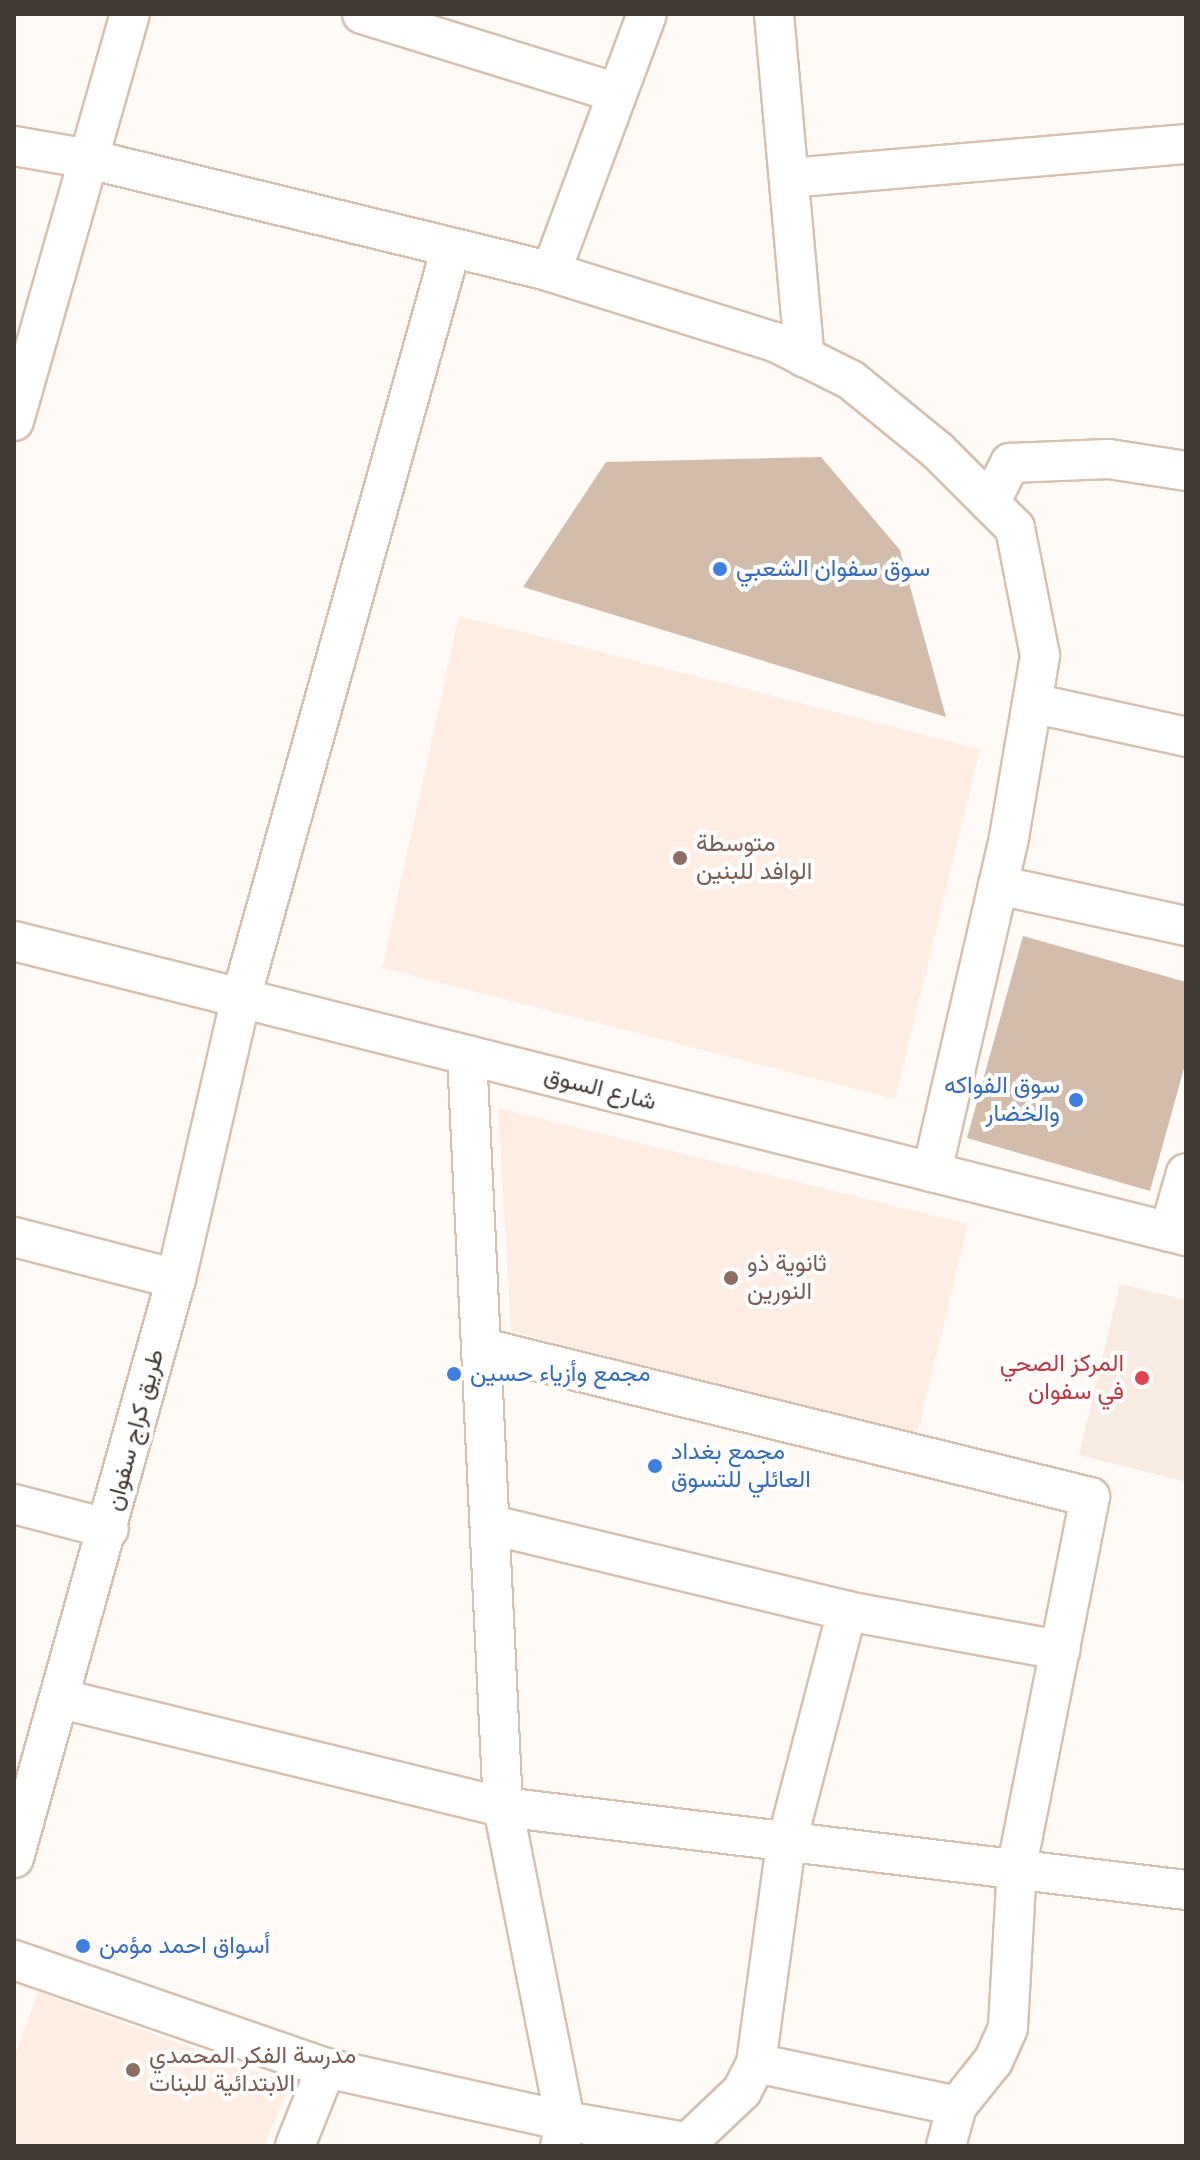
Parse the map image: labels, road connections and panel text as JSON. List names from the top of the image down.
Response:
{
  "streets": {
    "street": ["شارع السوق", "طريق كراج سفوان"]
  },
  "crossings": [
    ["شارع السوق", "طريق كراج سفوان"]
  ],
  "places": [
    "سوق سفوان الشعبي",
    "متوسطة الوافد للبنين",
    "سوق الفواكه والخضار",
    "ثانوية ذو النورين",
    "مجمع وأزياء حسين",
    "المركز الصحي في سفوان",
    "مجمع بغداد العائلي للتسوق",
    "أسواق احمد مؤمن",
    "مدرسة الفكر المحمدي الابتدائية للبنات"
  ]
}
